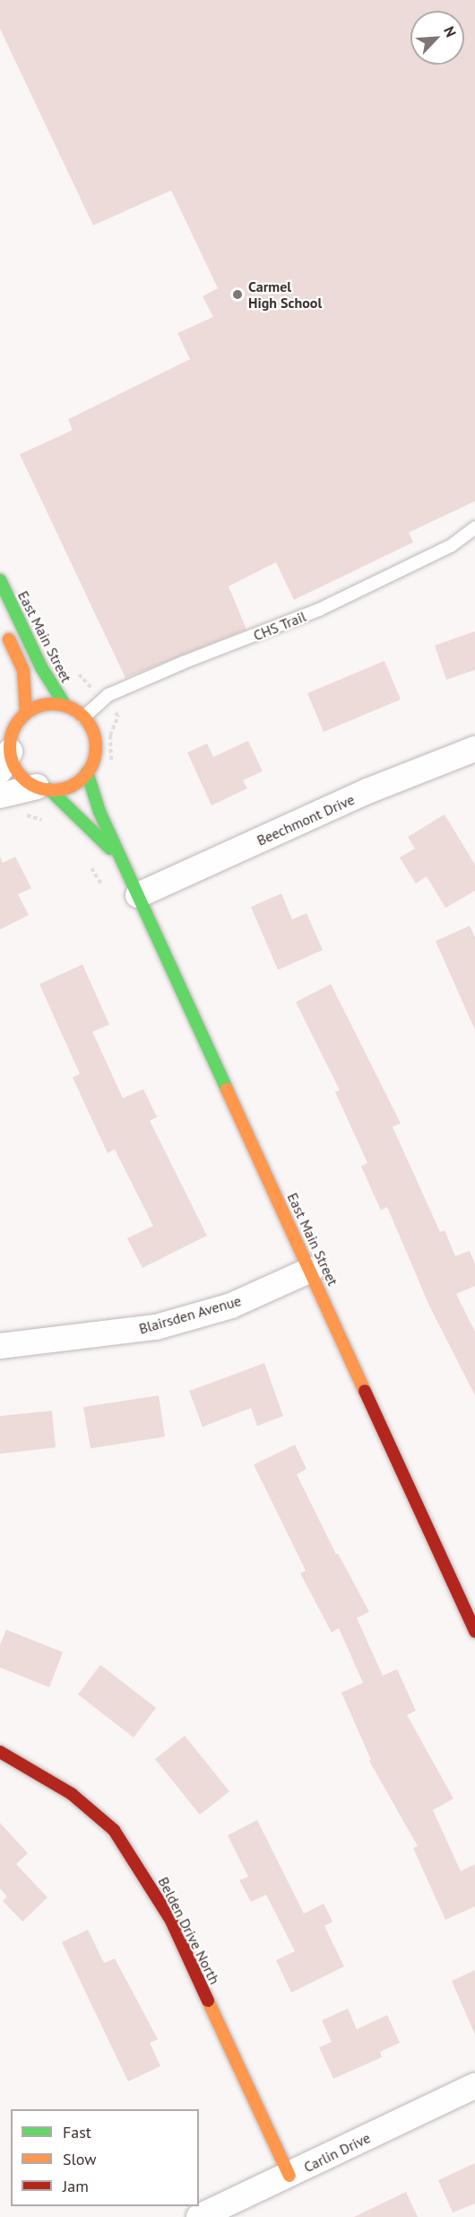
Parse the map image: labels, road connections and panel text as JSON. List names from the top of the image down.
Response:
{
  "streets": {
    "main road": ["East Main Street", "Belden Drive North"],
    "street": ["Beechmont Drive", "Blairsden Avenue", "Carlin Drive"],
    "lane": ["CHS Trail"]
  },
  "crossings": [
    ["CHS Trail", "East Main Street"],
    ["East Main Street", "Beechmont Drive"],
    ["East Main Street", "Blairsden Avenue"],
    ["Belden Drive North", "Carlin Drive"]
  ],
  "places": ["Carmel High School"],
  "legend": ["Fast", "Slow", "Jam"],
  "north": "top right"
}
